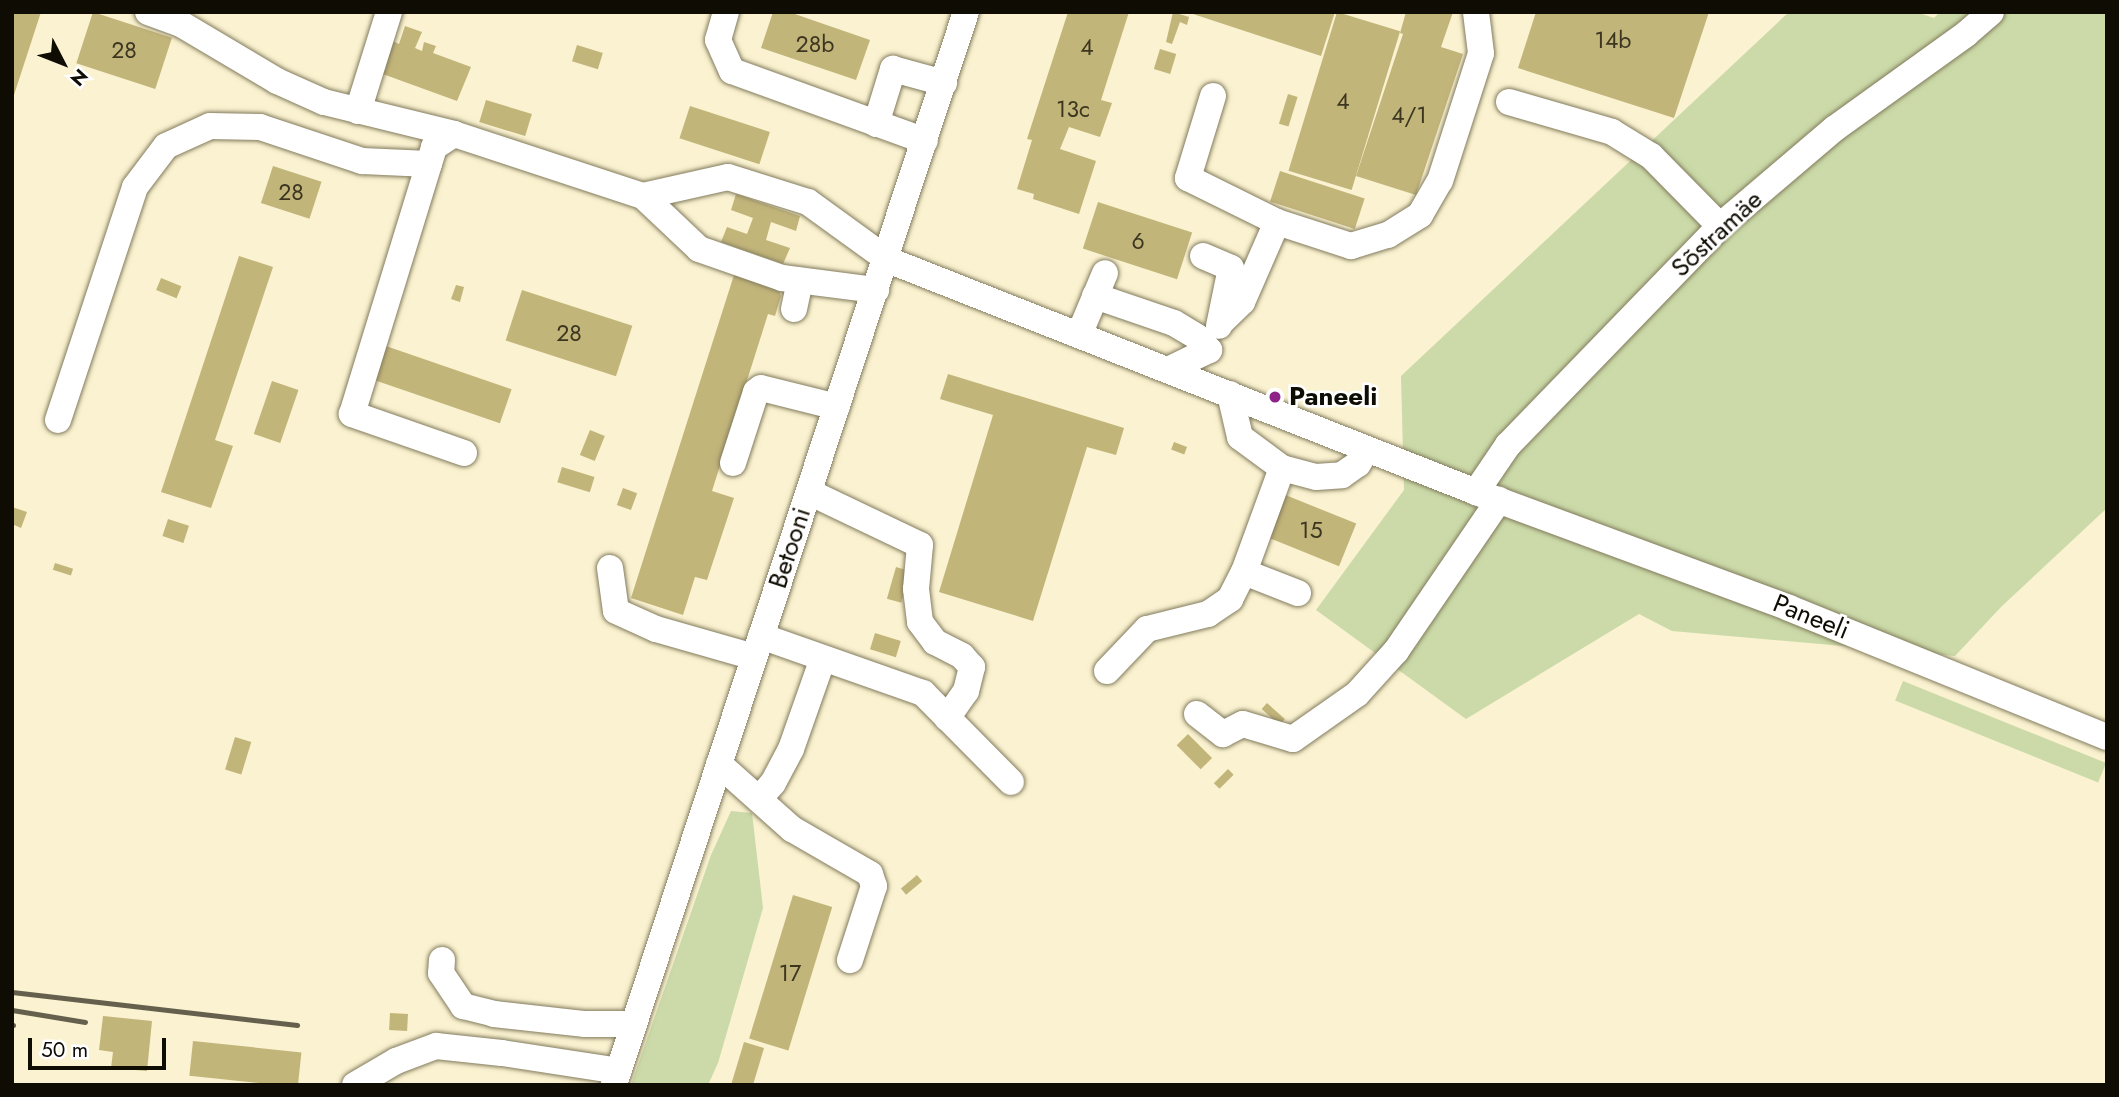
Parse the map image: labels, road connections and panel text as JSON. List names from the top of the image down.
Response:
{
  "streets": {
    "street": ["Sõstramäe", "Betooni", "Paneeli"]
  },
  "crossings": [
    ["Sõstramäe", "Paneeli"],
    ["Betooni", "Paneeli"]
  ],
  "places": ["Paneeli"],
  "house_numbers": [
    "14b",
    "28b",
    "4",
    "28",
    "4",
    "13c",
    "4/1",
    "28",
    "6",
    "28",
    "15",
    "17"
  ],
  "scale_bar": "50 m",
  "north": "bottom right"
}
